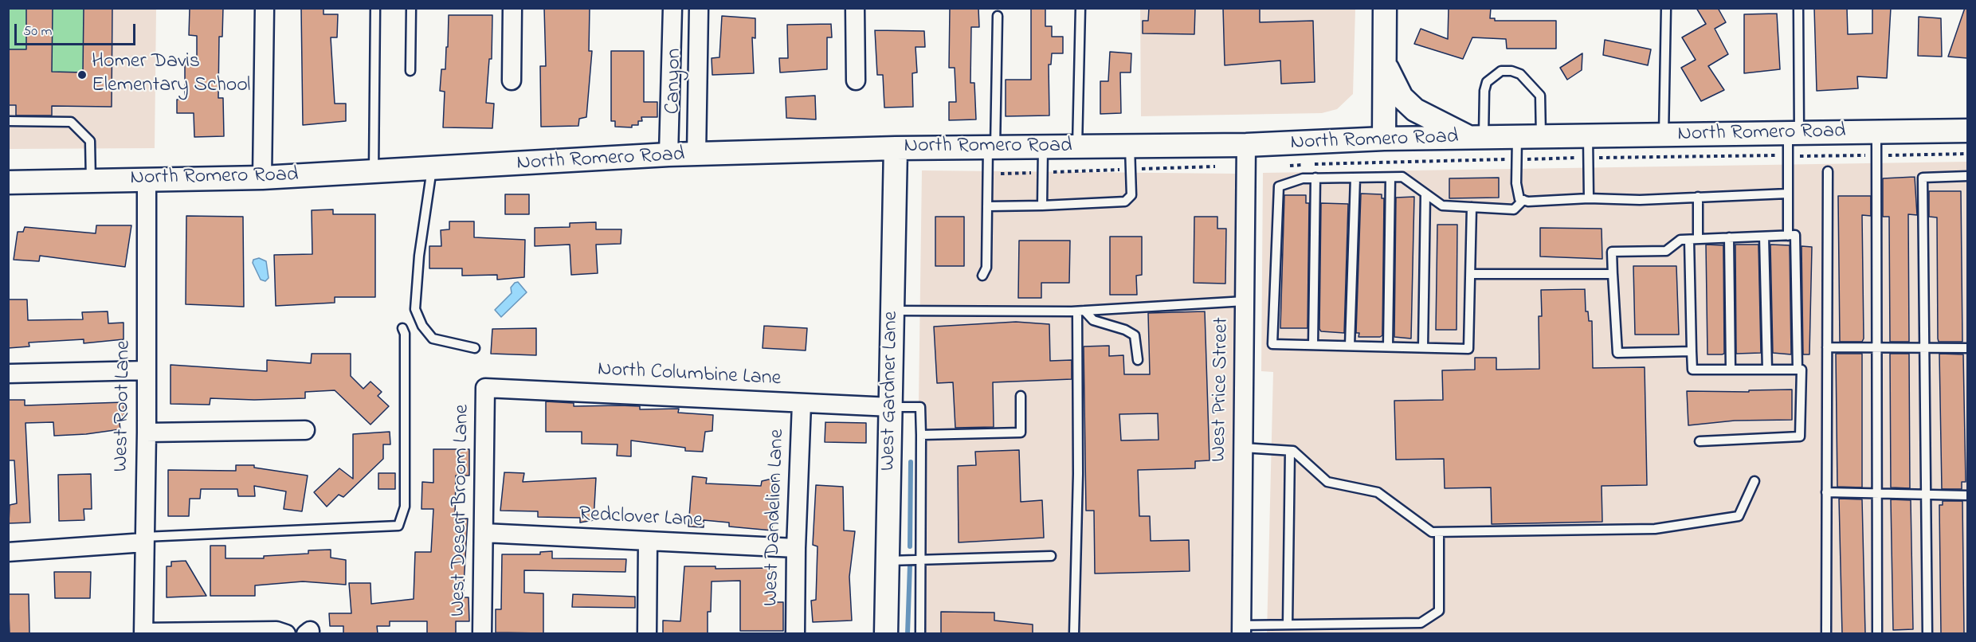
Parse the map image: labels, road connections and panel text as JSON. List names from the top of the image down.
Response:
{
  "streets": {
    "street": [
      "Canyon",
      "North Romero Road",
      "North Columbine Lane",
      "West Price Street",
      "West Gardner Lane",
      "West Root Lane",
      "West Desert Broom Lane",
      "West Dandelion Lane",
      "Redclover Lane"
    ]
  },
  "crossings": [
    ["Canyon", "North Romero Road"],
    ["North Romero Road", "West Price Street"],
    ["North Romero Road", "West Gardner Lane"],
    ["North Romero Road", "West Root Lane"],
    ["North Columbine Lane", "West Gardner Lane"],
    ["North Columbine Lane", "West Desert Broom Lane"],
    ["North Columbine Lane", "West Dandelion Lane"],
    ["West Desert Broom Lane", "Redclover Lane"],
    ["West Dandelion Lane", "Redclover Lane"]
  ],
  "places": ["Homer Davis Elementary School"],
  "scale_bar": "50 m"
}
